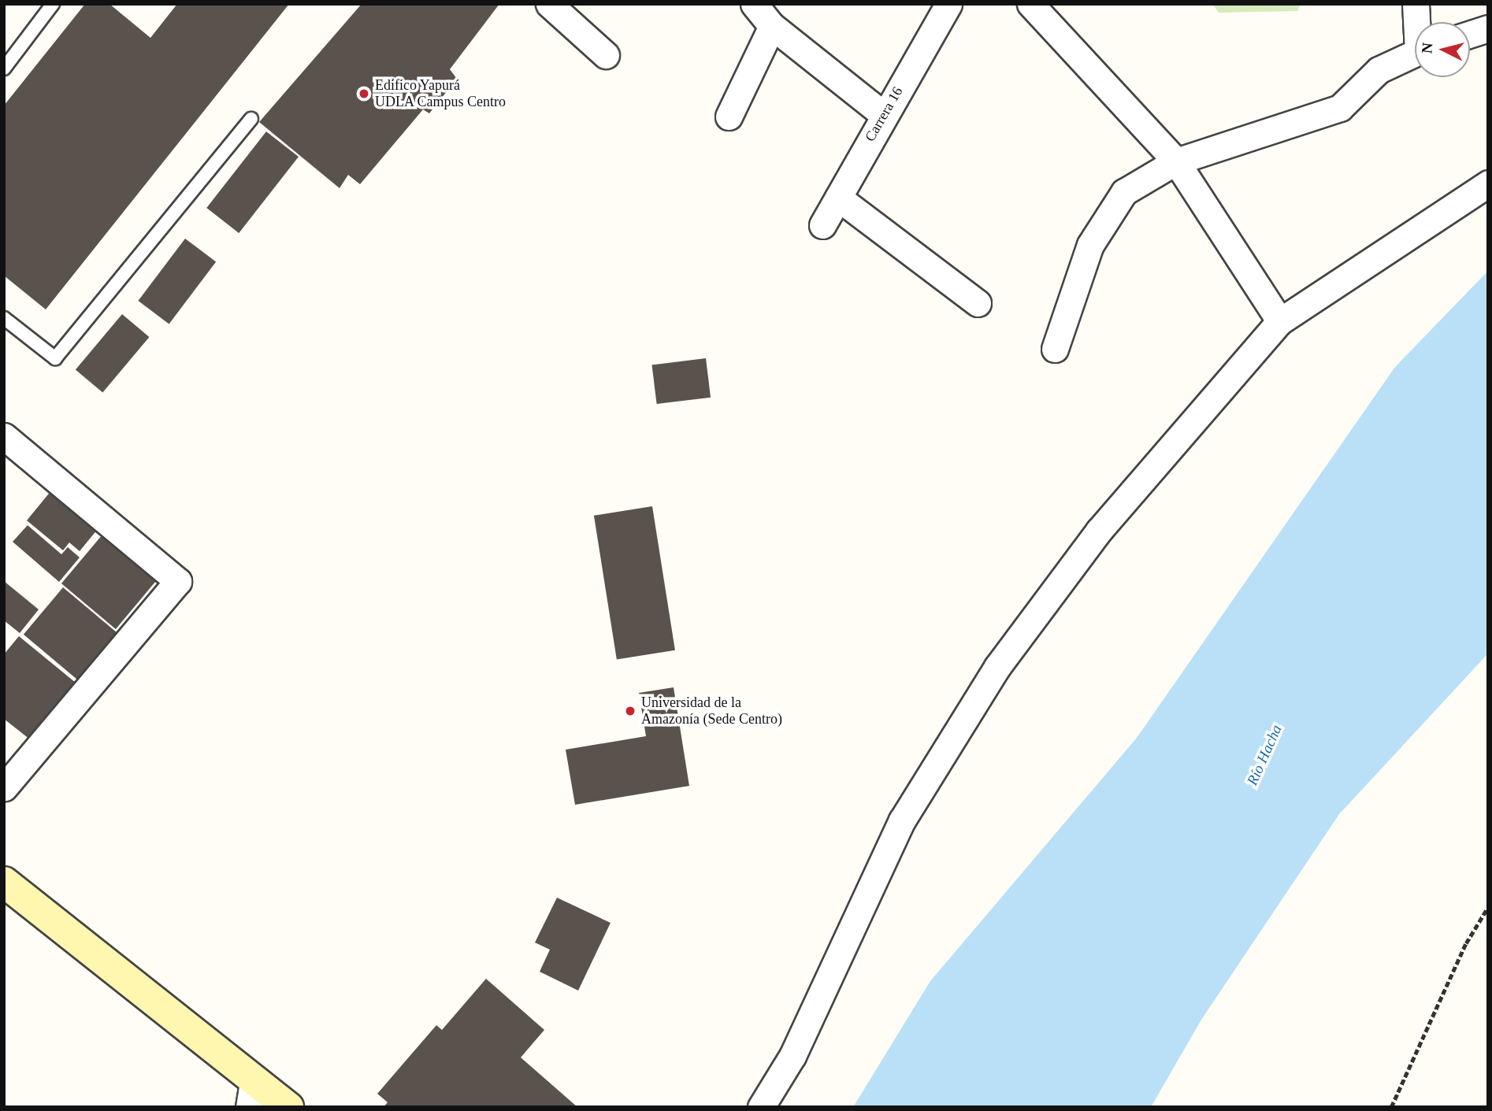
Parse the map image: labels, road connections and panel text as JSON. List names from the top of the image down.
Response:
{
  "streets": {
    "street": ["Carrera 16"]
  },
  "water": ["Río Hacha"],
  "places": ["Edifico Yapurá UDLA Campus Centro", "Universidad de la Amazonía (Sede Centro)"],
  "north": "left"
}
